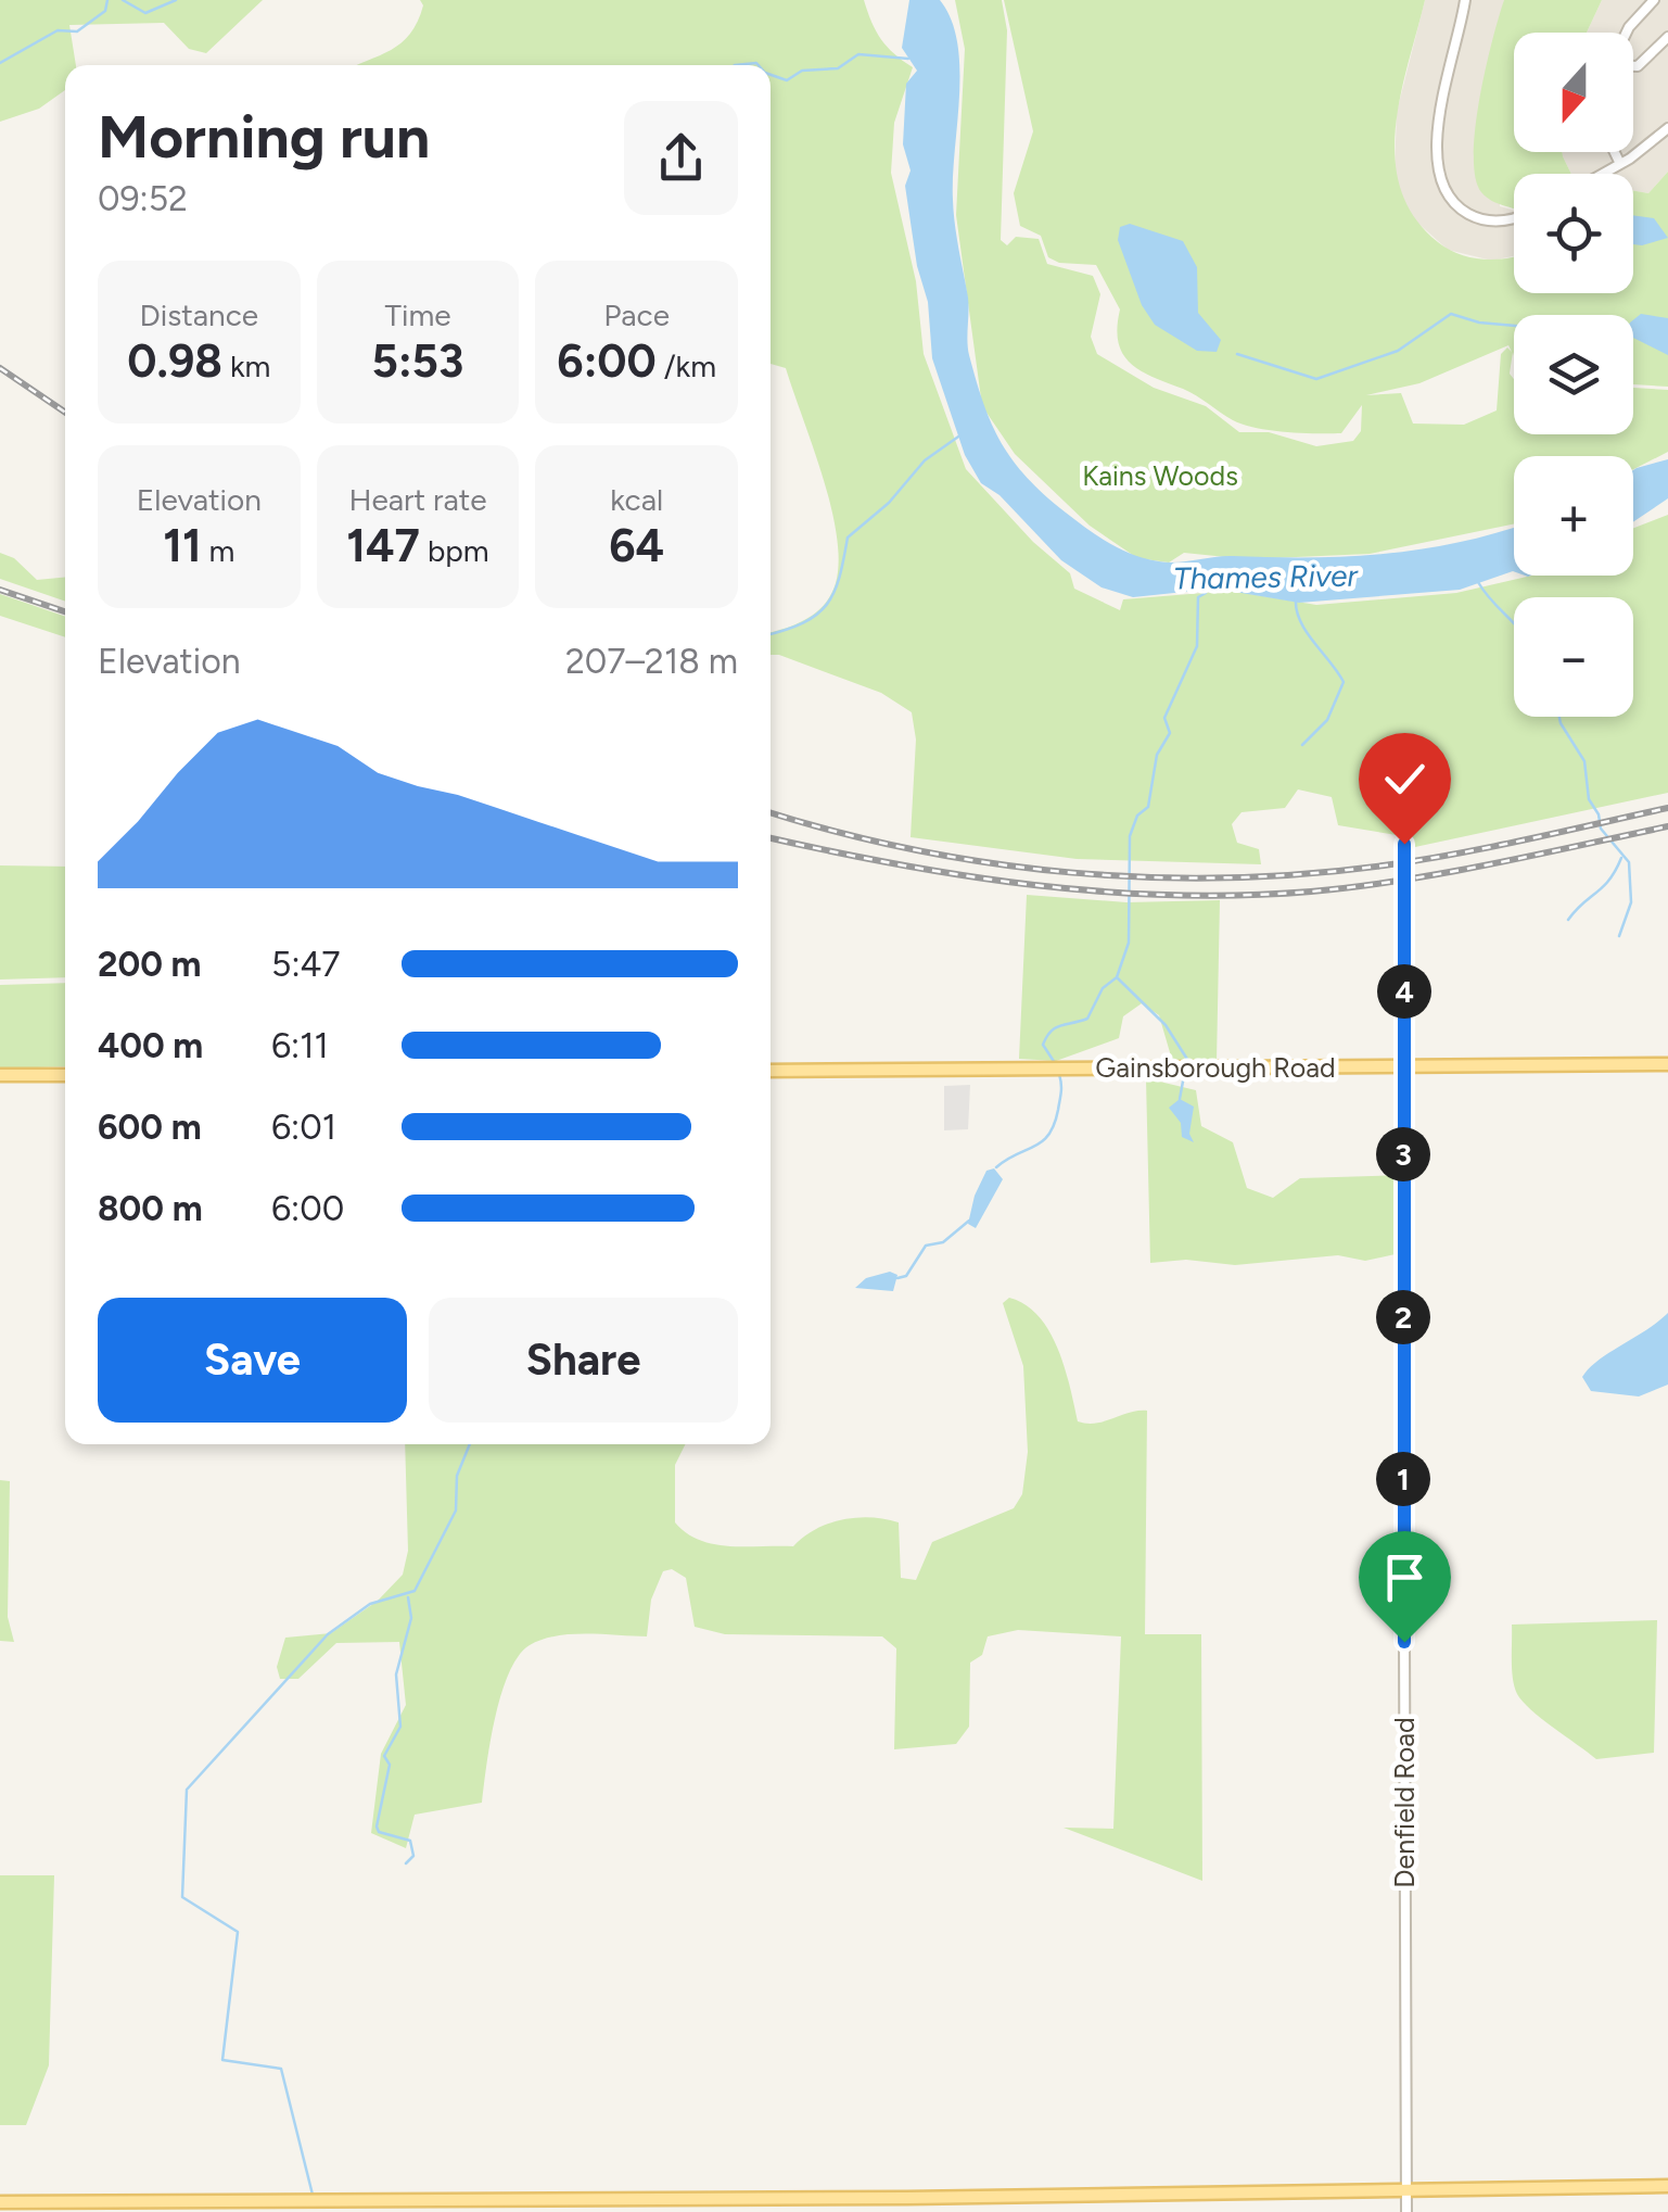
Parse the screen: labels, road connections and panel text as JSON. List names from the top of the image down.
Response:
{
  "streets": {
    "main road": ["Gainsborough Road"],
    "street": ["Denfield Road"]
  },
  "crossings": [
    ["Gainsborough Road", "Denfield Road"]
  ],
  "water": ["Thames River"],
  "parks": ["Kains Woods"],
  "north": "bottom",
  "page": {
    "map_buttons": ["+", "−"],
    "heading": ["Morning run", "09:52"],
    "stats": [
      ["Distance", "0.98 km"],
      ["Time", "5:53"],
      ["Pace", "6:00 /km"],
      ["Elevation", "11 m"],
      ["Heart rate", "147 bpm"],
      ["kcal", "64"]
    ],
    "chart": ["Elevation", "207–218 m"],
    "list": [
      {
        "name": "200 m",
        "note": "5:47"
      },
      {
        "name": "400 m",
        "note": "6:11"
      },
      {
        "name": "600 m",
        "note": "6:01"
      },
      {
        "name": "800 m",
        "note": "6:00"
      }
    ],
    "pins": [
      "4",
      "3",
      "2",
      "1"
    ],
    "buttons": ["Save", "Share"]
  }
}
